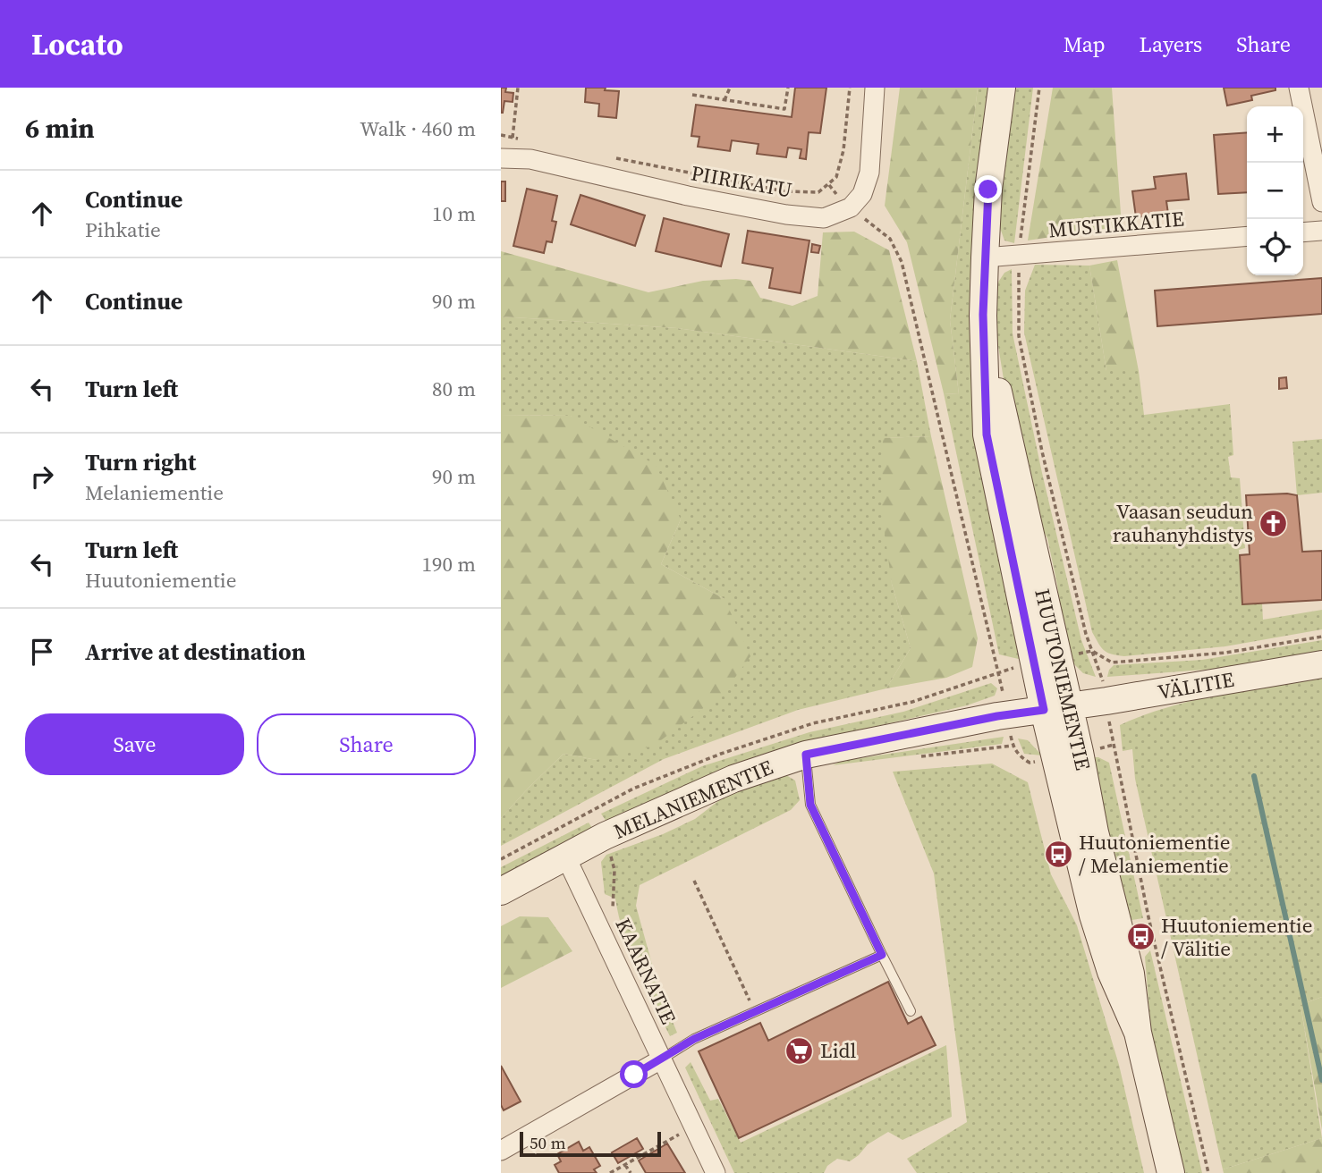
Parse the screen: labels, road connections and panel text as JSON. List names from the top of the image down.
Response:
{
  "streets": {
    "main road": ["HUUTONIEMENTIE", "VÄLITIE", "MELANIEMENTIE"],
    "street": ["PIIRIKATU", "MUSTIKKATIE", "KAARNATIE"]
  },
  "crossings": [
    ["MUSTIKKATIE", "HUUTONIEMENTIE"],
    ["HUUTONIEMENTIE", "VÄLITIE"],
    ["HUUTONIEMENTIE", "MELANIEMENTIE"],
    ["VÄLITIE", "MELANIEMENTIE"],
    ["MELANIEMENTIE", "KAARNATIE"]
  ],
  "places": {
    "church": ["Vaasan seudun rauhanyhdistys"],
    "bus stop": ["Huutoniementie / Melaniementie", "Huutoniementie / Välitie"],
    "supermarket": ["Lidl"]
  },
  "scale_bar": "50 m",
  "page": {
    "header": "Locato",
    "nav": ["Map", "Layers", "Share"],
    "heading": ["6 min", "Walk · 460 m"],
    "map_buttons": ["+", "−"],
    "list": [
      ["Continue", "Pihkatie", "10 m"],
      ["Continue", "90 m"],
      ["Turn left", "80 m"],
      ["Turn right", "Melaniementie", "90 m"],
      ["Turn left", "Huutoniementie", "190 m"],
      "Arrive at destination"
    ],
    "buttons": ["Save", "Share"],
    "scale": "50 m"
  }
}
